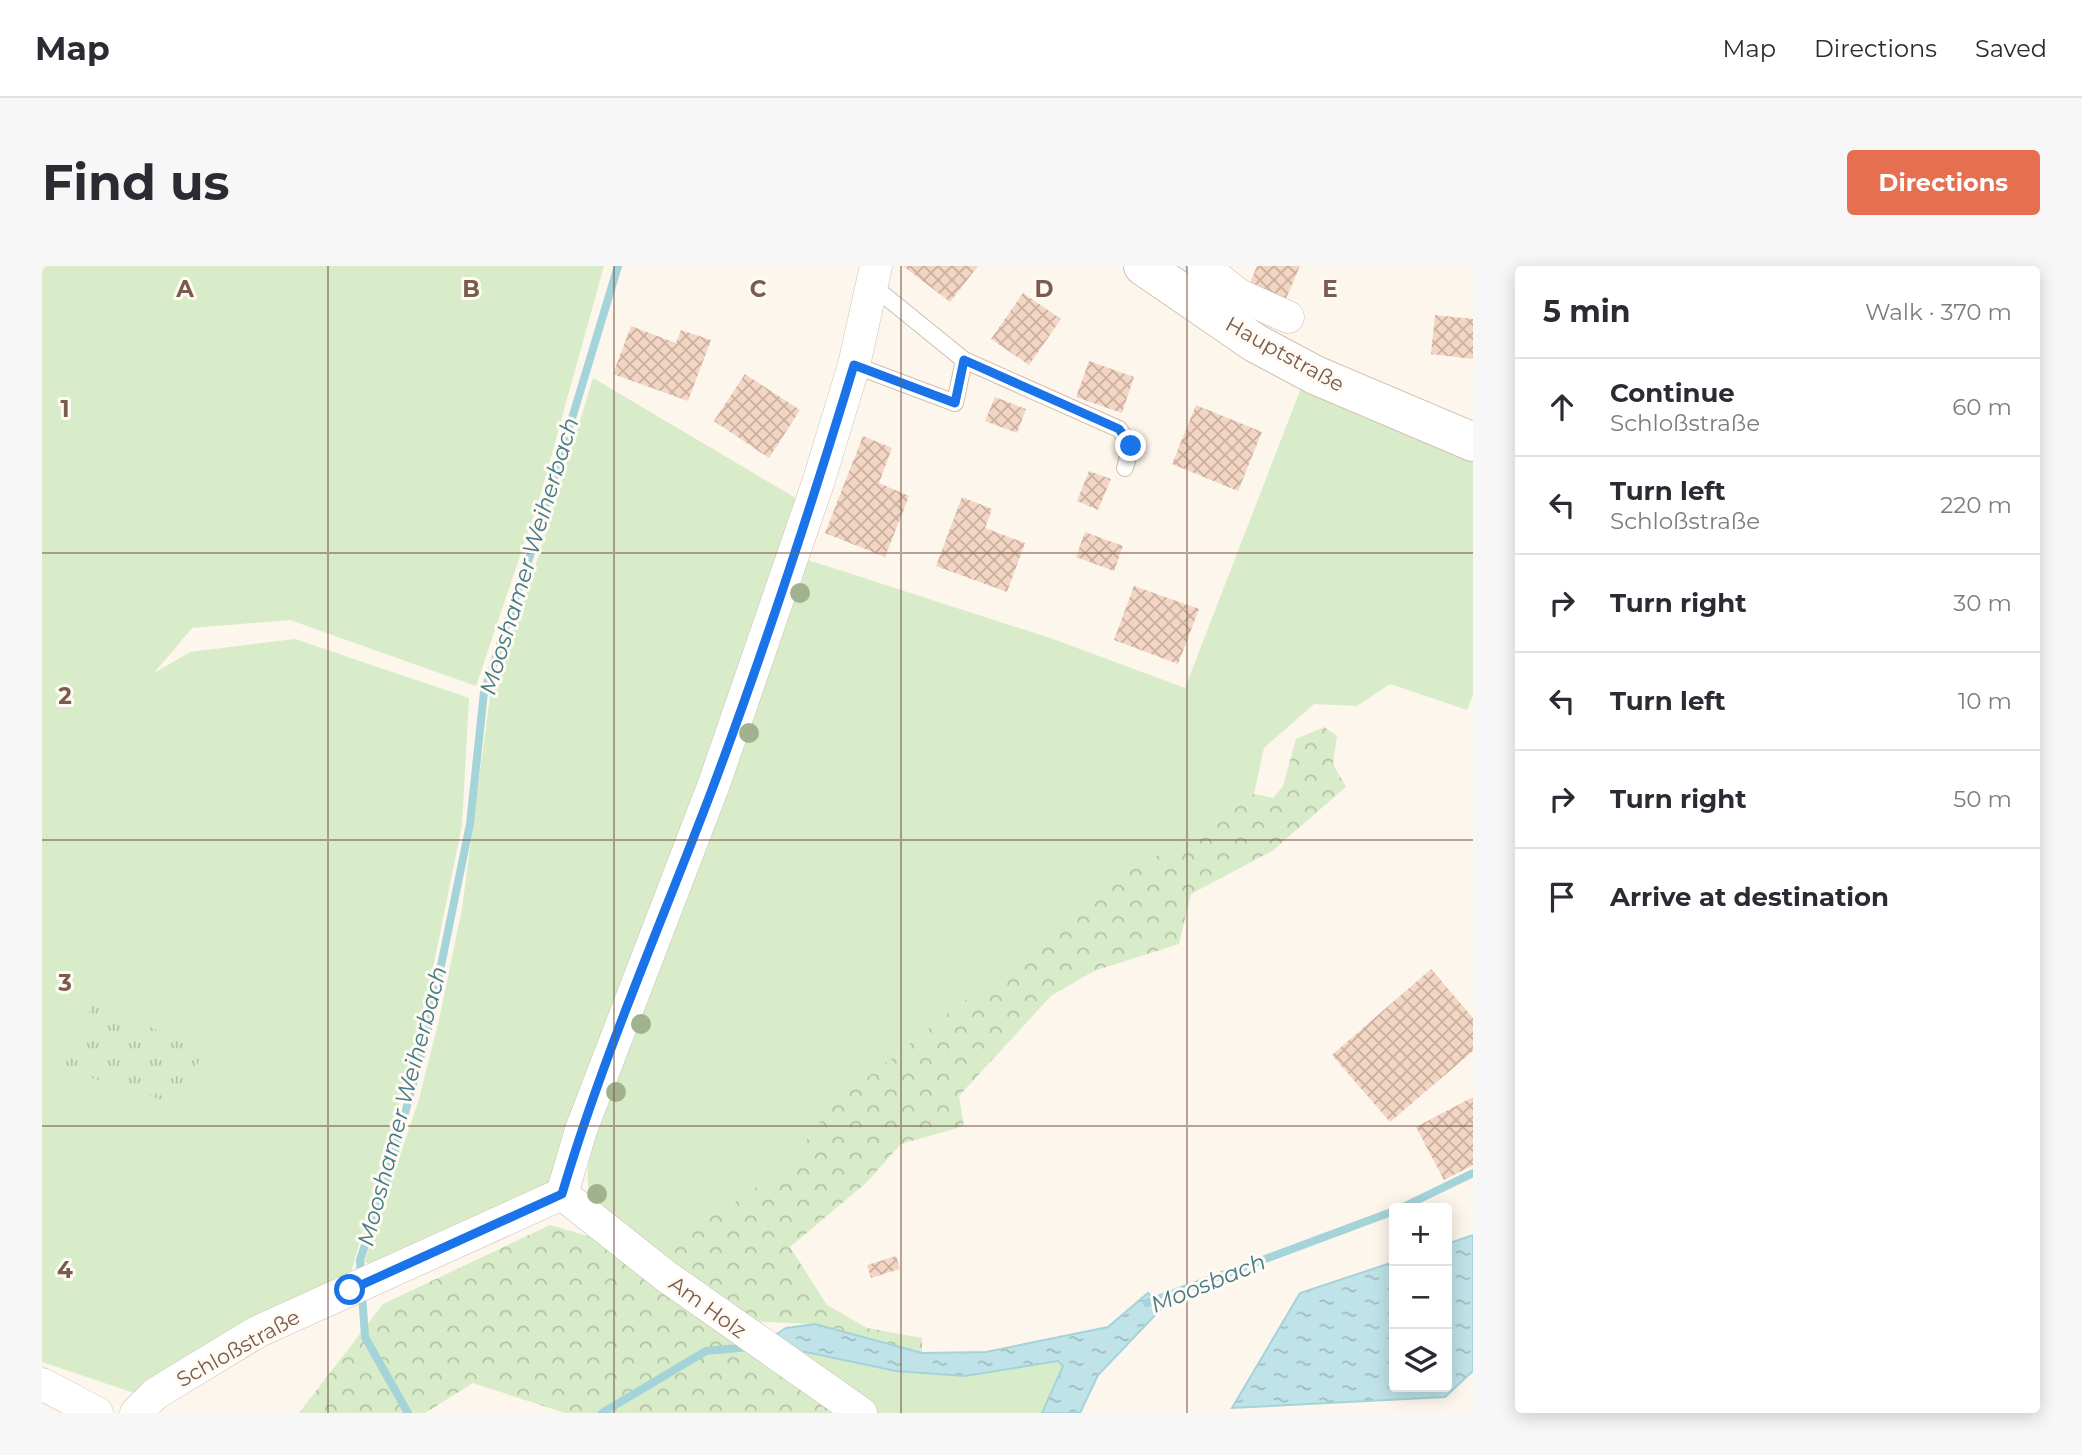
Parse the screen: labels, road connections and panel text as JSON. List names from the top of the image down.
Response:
{
  "streets": {
    "main road": ["Hauptstraße"],
    "street": ["Am Holz", "Schloßstraße"]
  },
  "crossings": [
    ["Am Holz", "Schloßstraße"]
  ],
  "water": ["Mooshamer Weiherbach", "Moosbach"],
  "page": {
    "header": "Map",
    "nav": ["Map", "Directions", "Saved"],
    "buttons": "Directions",
    "title": "Find us",
    "heading": ["5 min", "Walk · 370 m"],
    "list": [
      ["Continue", "Schloßstraße", "60 m"],
      ["Turn left", "Schloßstraße", "220 m"],
      ["Turn right", "30 m"],
      ["Turn left", "10 m"],
      ["Turn right", "50 m"],
      "Arrive at destination"
    ],
    "map_buttons": ["+", "−"]
  },
  "grid": {
    "columns": [
      "A",
      "B",
      "C",
      "D",
      "E"
    ],
    "rows": [
      "1",
      "2",
      "3",
      "4"
    ]
  }
}
